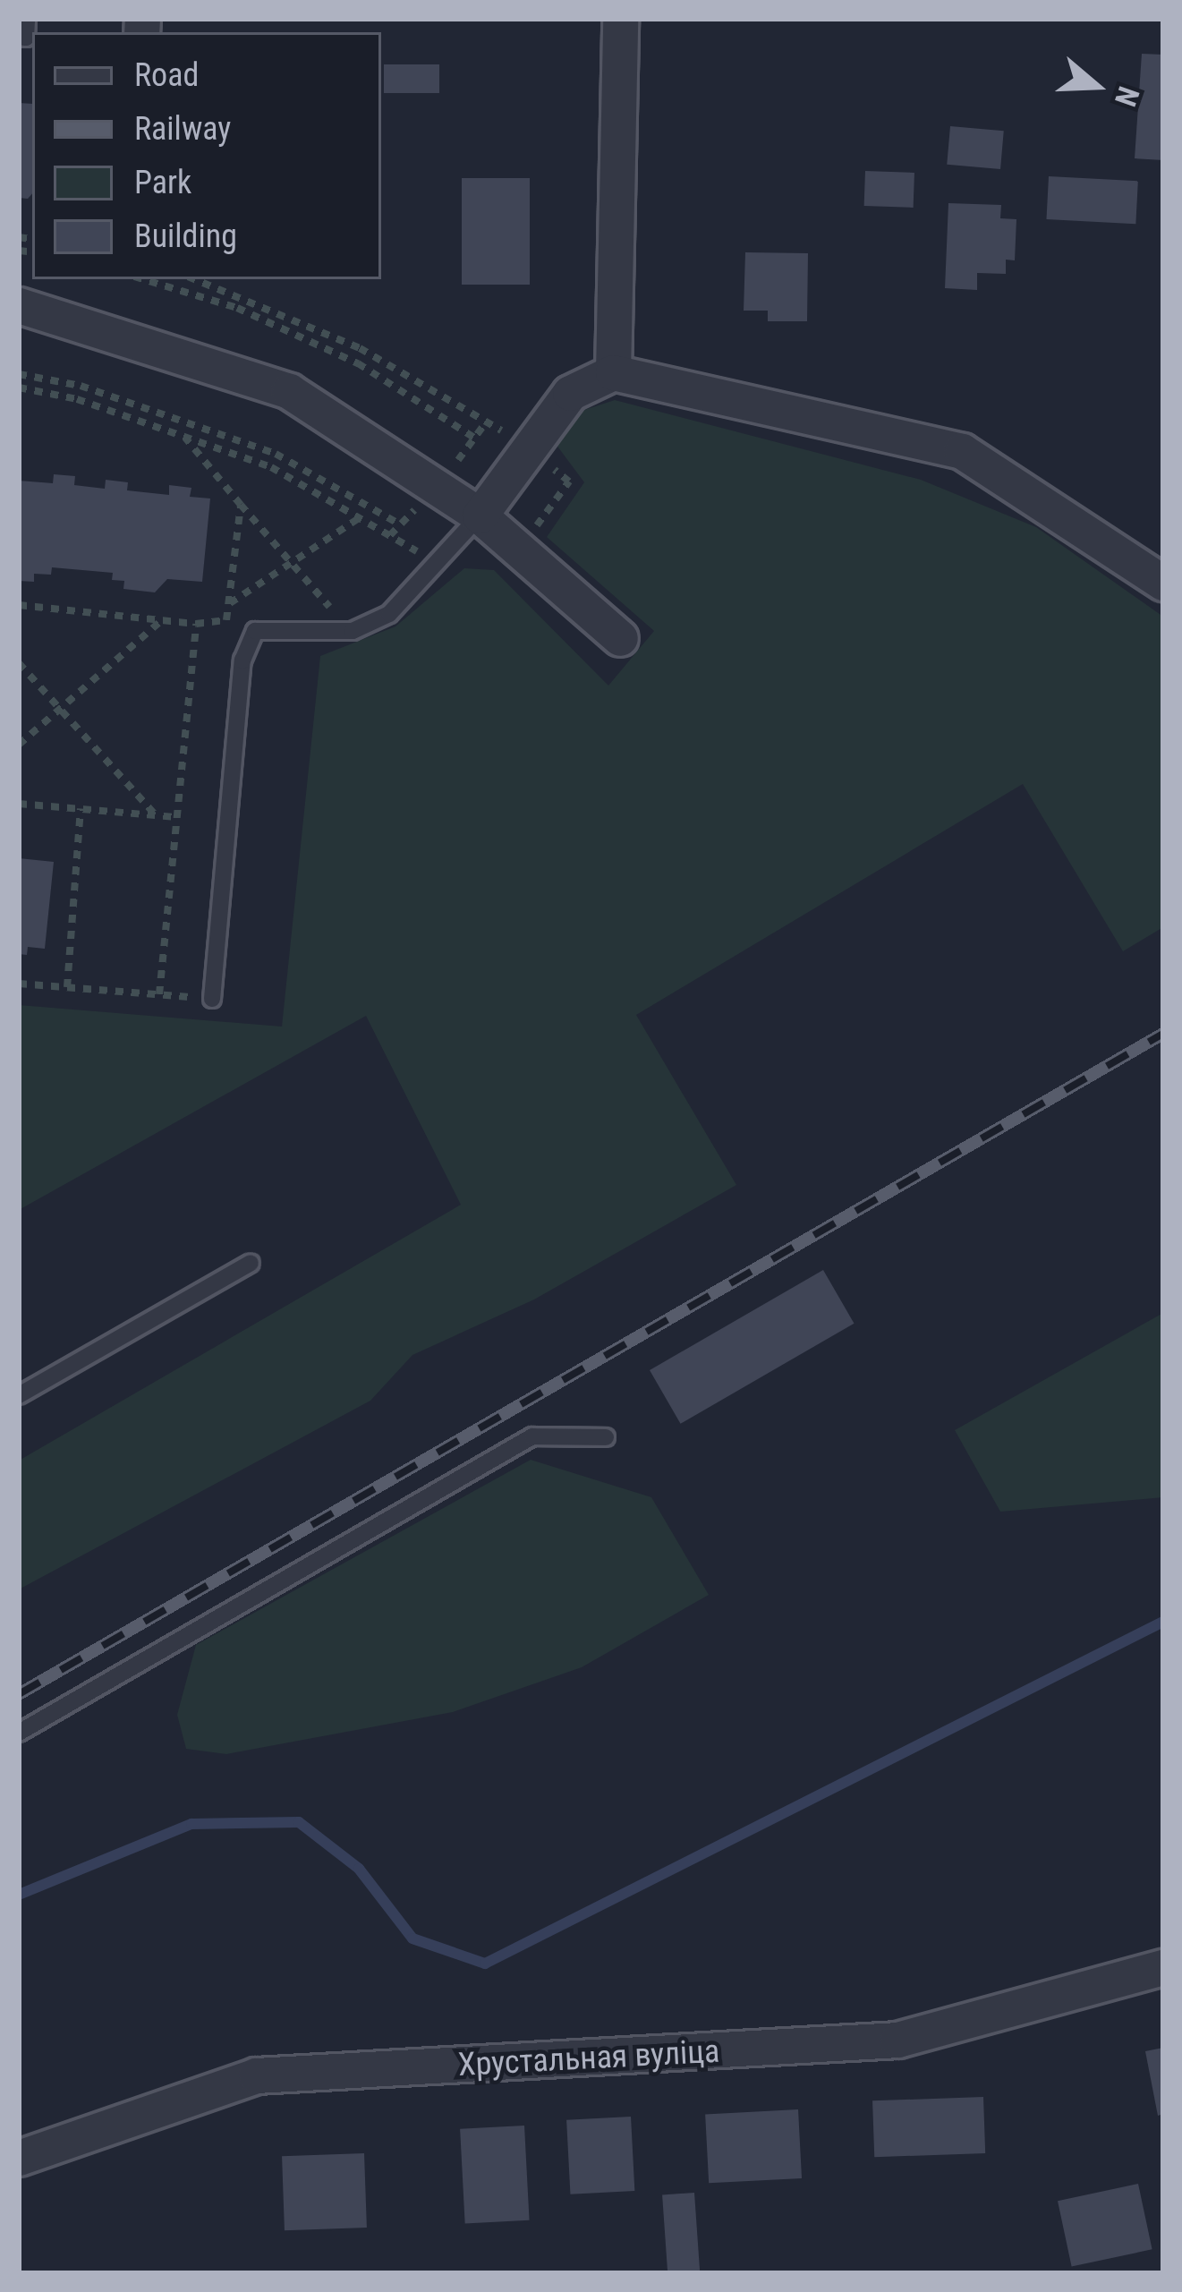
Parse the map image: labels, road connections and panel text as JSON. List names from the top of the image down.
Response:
{
  "streets": {
    "street": ["Хрустальная вуліца"]
  },
  "legend": [
    "Road",
    "Railway",
    "Park",
    "Building"
  ],
  "north": "right"
}
